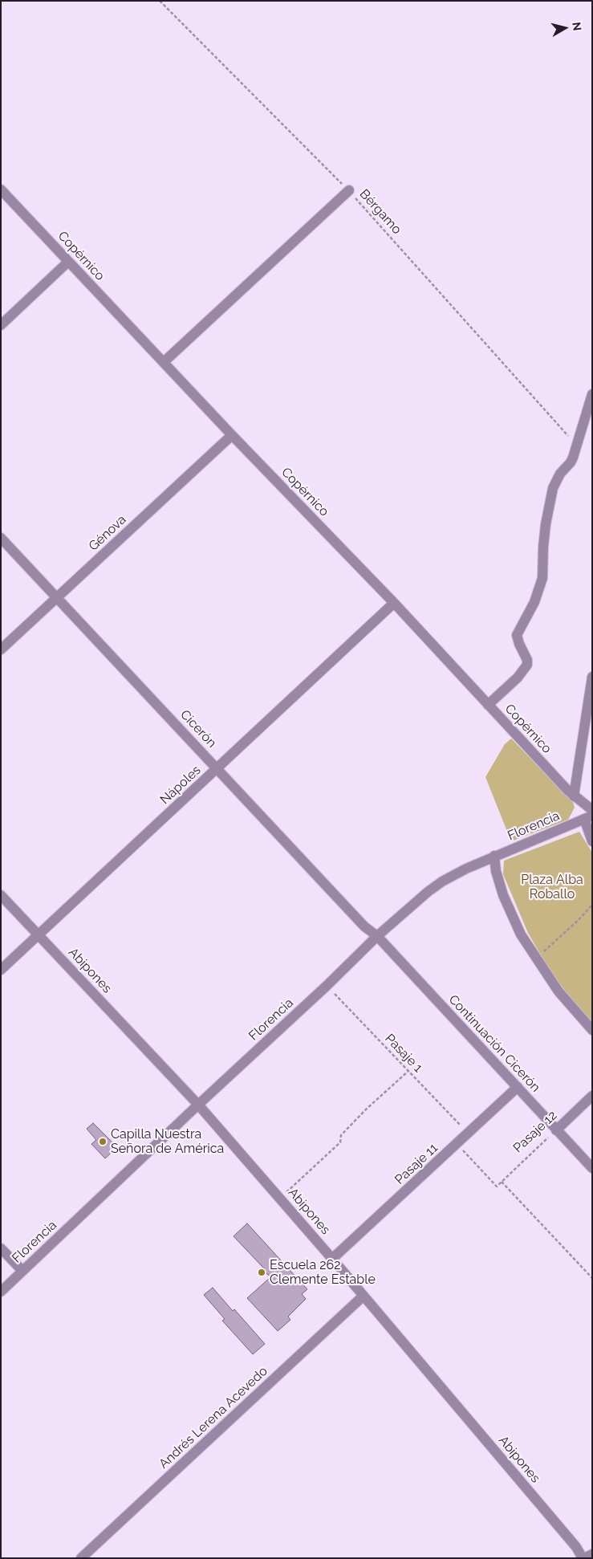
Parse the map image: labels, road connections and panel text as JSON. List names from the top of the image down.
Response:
{
  "streets": {
    "street": [
      "Copérnico",
      "Génova",
      "Cicerón",
      "Nápoles",
      "Florencia",
      "Abipones",
      "Continuación Cicerón",
      "Pasaje 12",
      "Pasaje 11",
      "Andrés Lerena Acevedo"
    ],
    "path": ["Bérgamo", "Pasaje 1"]
  },
  "crossings": [
    ["Copérnico", "Génova"],
    ["Copérnico", "Nápoles"],
    ["Génova", "Cicerón"],
    ["Cicerón", "Nápoles"],
    ["Cicerón", "Florencia"],
    ["Cicerón", "Continuación Cicerón"],
    ["Nápoles", "Abipones"],
    ["Florencia", "Abipones"],
    ["Florencia", "Continuación Cicerón"],
    ["Florencia", "Pasaje 1"],
    ["Abipones", "Pasaje 11"],
    ["Abipones", "Andrés Lerena Acevedo"],
    ["Continuación Cicerón", "Pasaje 12"],
    ["Continuación Cicerón", "Pasaje 11"],
    ["Pasaje 1", "Pasaje 11"],
    ["Pasaje 12", "Pasaje 11"]
  ],
  "parks": ["Plaza Alba Roballo"],
  "places": ["Capilla Nuestra Señora de América", "Escuela 262 Clemente Estable"],
  "north": "right"
}
